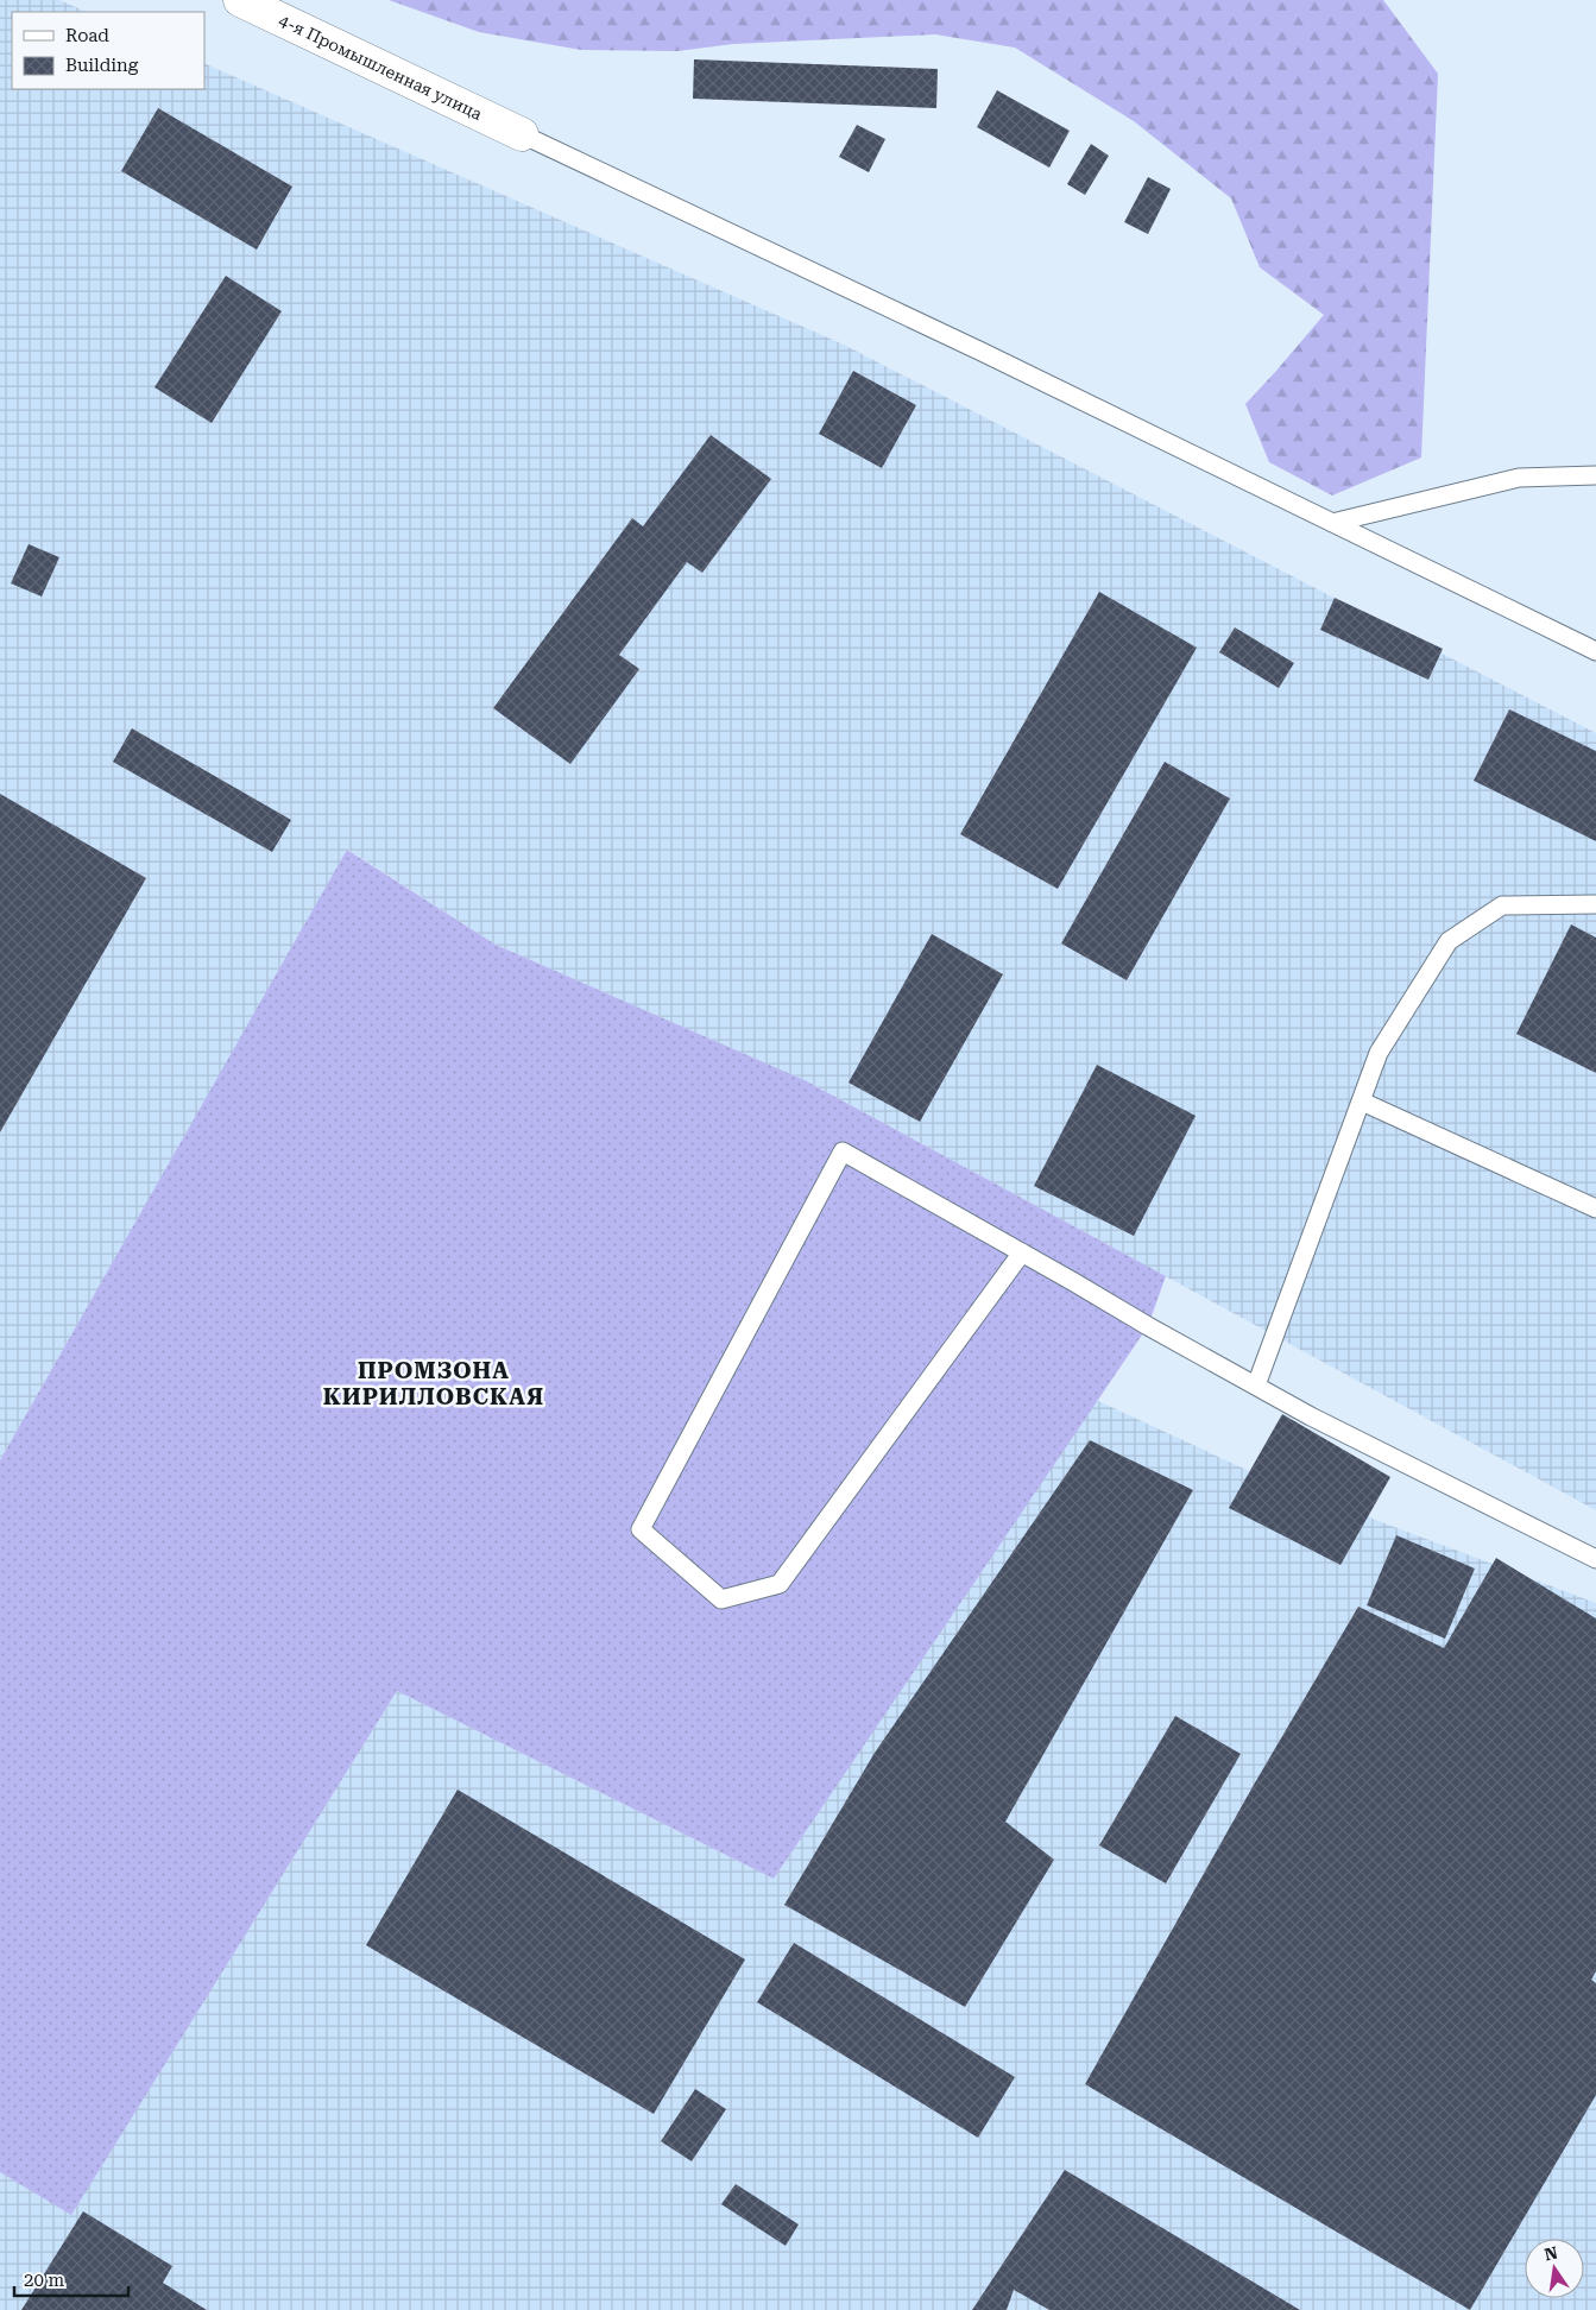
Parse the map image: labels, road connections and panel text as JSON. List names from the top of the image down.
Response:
{
  "streets": {
    "street": ["4-я Промышленная улица"]
  },
  "districts": ["ПРОМЗОНА КИРИЛЛОВСКАЯ"],
  "legend": ["Road", "Building"],
  "scale_bar": "20 m",
  "north": "top"
}
